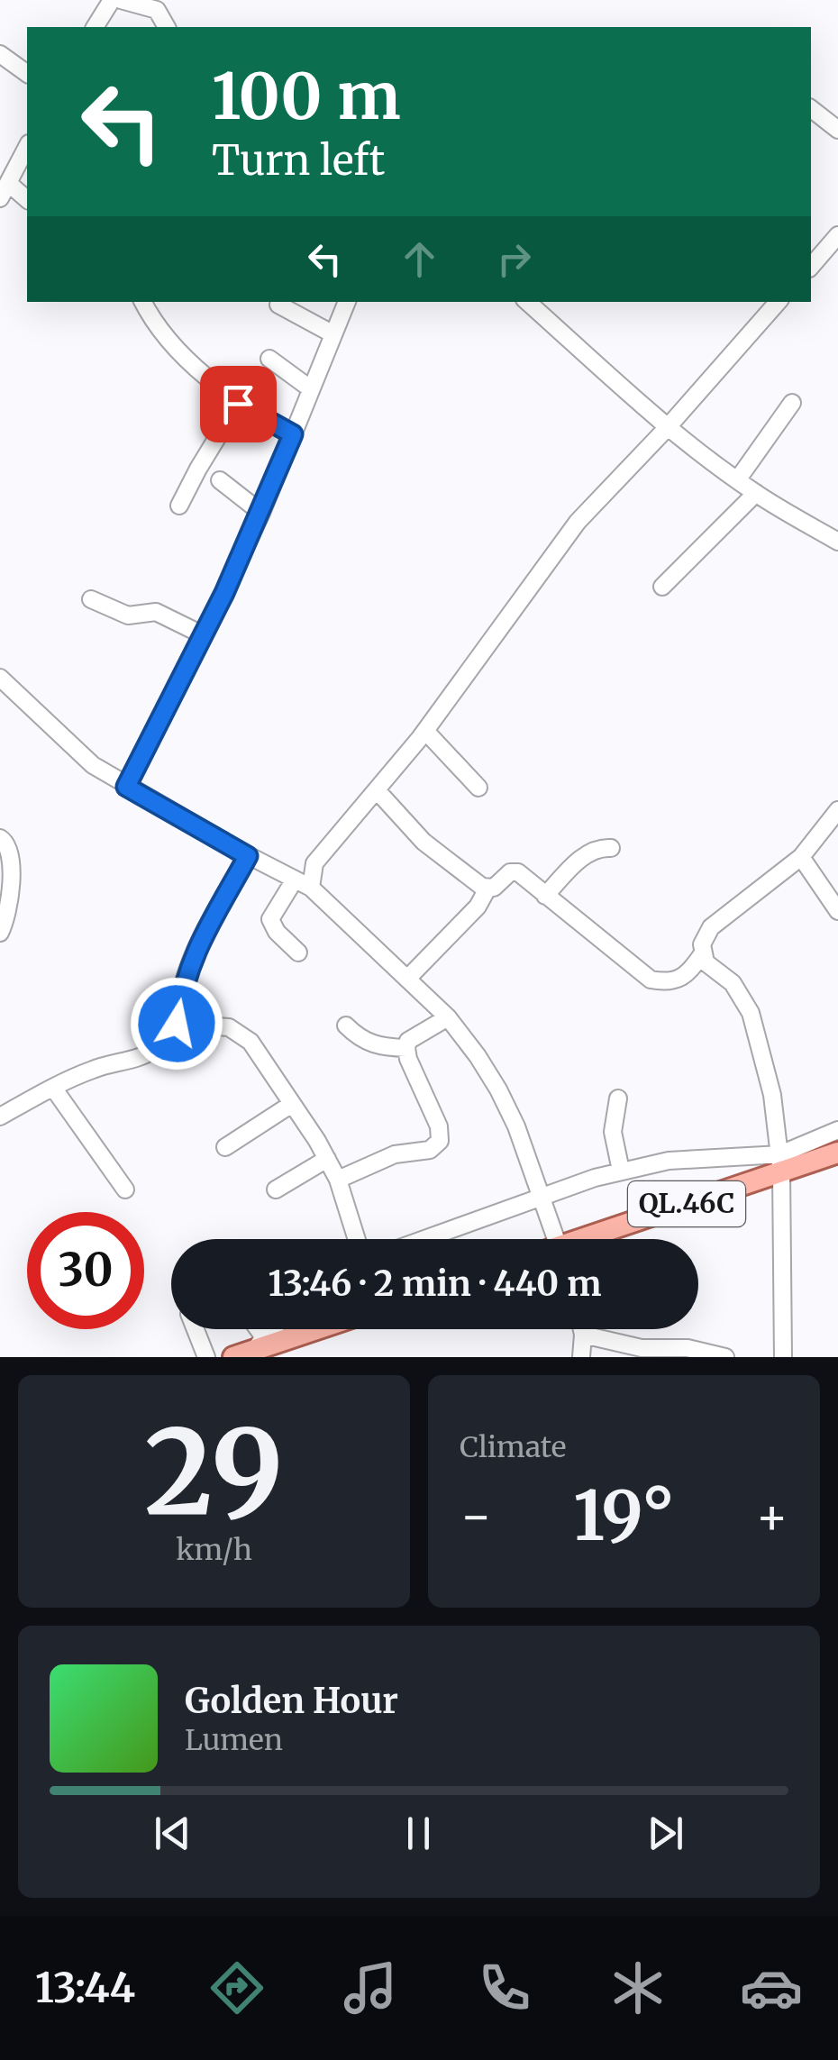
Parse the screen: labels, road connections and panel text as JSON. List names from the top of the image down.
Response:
{
  "streets": {
    "main road": ["QL.46C"]
  },
  "page": {
    "turn": ["100 m", "Turn left"],
    "limit": "30",
    "trip": "13:46 · 2 min · 440 m",
    "tile": [
      ["29", "km/h"],
      "Climate"
    ],
    "heat": ["−", "19°", "+"],
    "song": ["Golden Hour", "Lumen"],
    "tabs": "13:44"
  }
}
